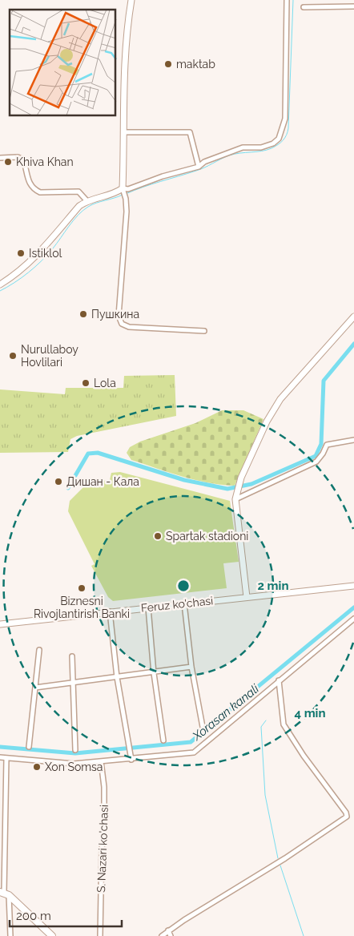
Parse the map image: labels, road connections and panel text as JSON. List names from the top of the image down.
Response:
{
  "streets": {
    "main road": ["Feruz ko'chasi"],
    "street": ["S. Nazari ko'chasi"]
  },
  "water": ["Xorasan kanali"],
  "places": [
    "maktab",
    "Khiva Khan",
    "Istiklol",
    "Пушкина",
    "Nurullaboy Hovlilari",
    "Lola",
    "Дишан - Кала",
    "Spartak stadioni",
    "Biznesni Rivojlantirish Banki",
    "Xon Somsa"
  ],
  "scale_bar": "200 m",
  "rings": ["2 min", "4 min"]
}
